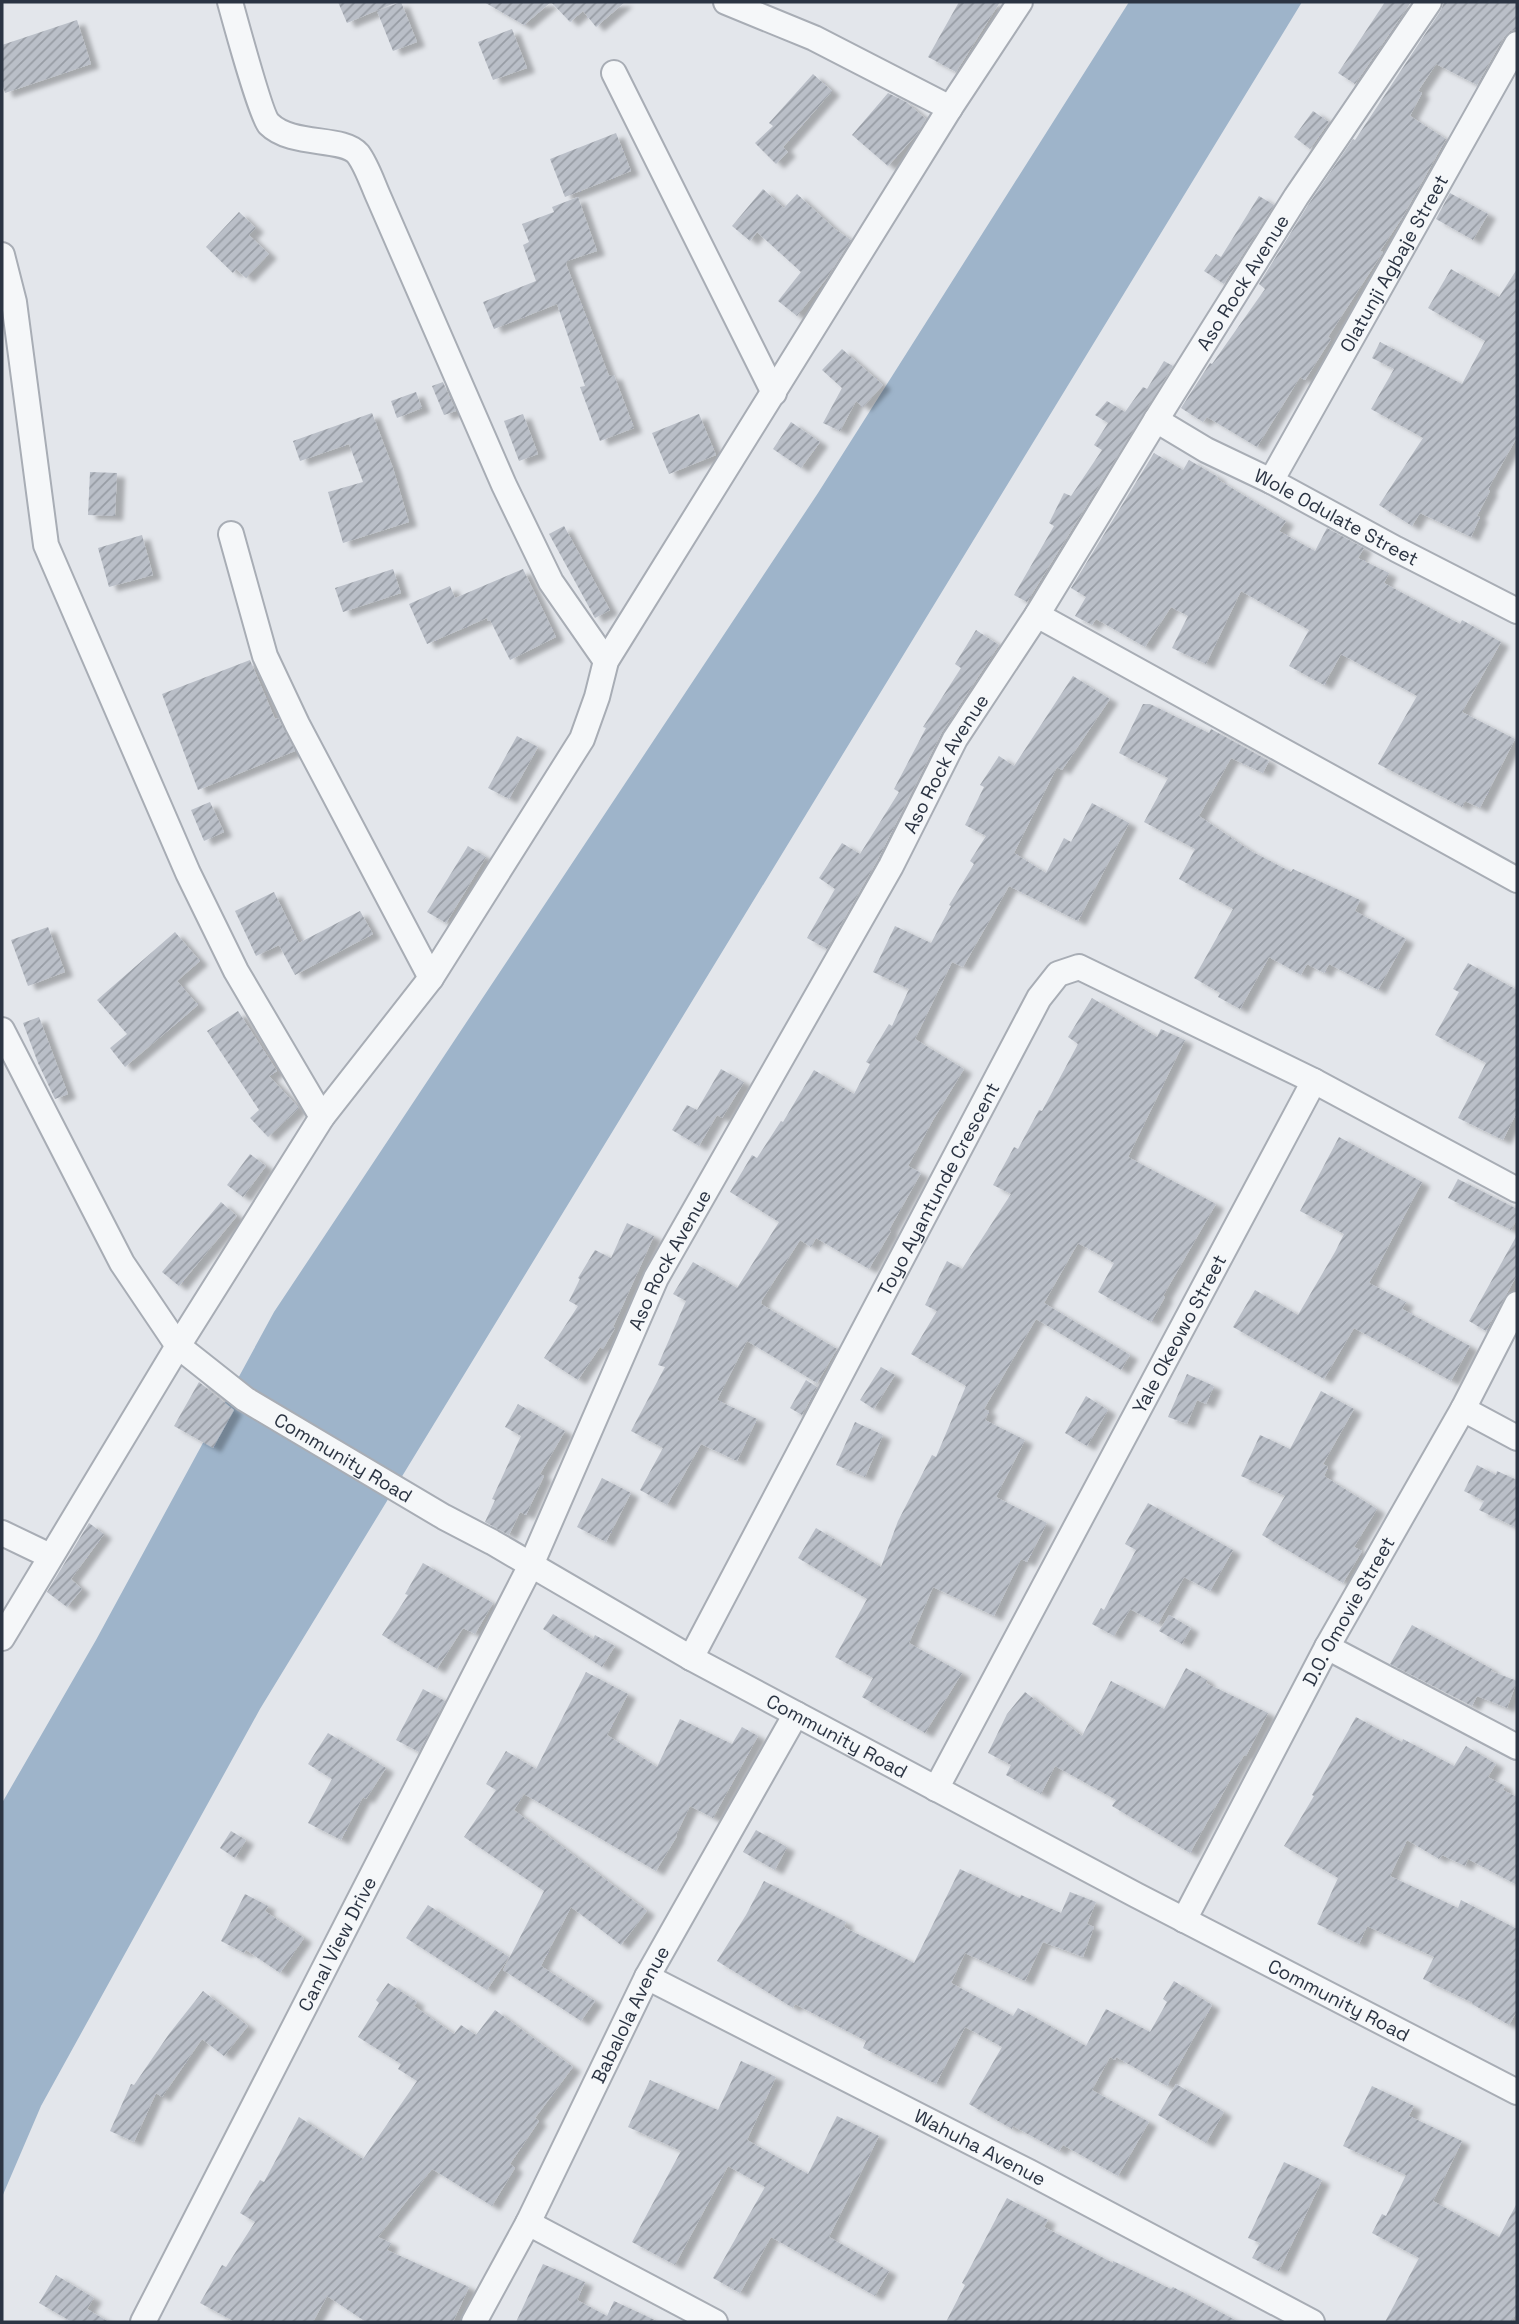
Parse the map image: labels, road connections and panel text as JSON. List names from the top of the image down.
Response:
{
  "streets": {
    "street": [
      "Olatunji Agbaje Street",
      "Aso Rock Avenue",
      "Wole Odulate Street",
      "Toyo Ayantunde Crescent",
      "Yale Okeowo Street",
      "Community Road",
      "D.O. Omovie Street",
      "Canal View Drive",
      "Babalola Avenue",
      "Wahuha Avenue"
    ]
  },
  "crossings": [
    ["Olatunji Agbaje Street", "Wole Odulate Street"],
    ["Aso Rock Avenue", "Wole Odulate Street"],
    ["Aso Rock Avenue", "Community Road"],
    ["Aso Rock Avenue", "Canal View Drive"],
    ["Toyo Ayantunde Crescent", "Yale Okeowo Street"],
    ["Toyo Ayantunde Crescent", "Community Road"],
    ["Yale Okeowo Street", "Community Road"],
    ["Community Road", "D.O. Omovie Street"],
    ["Community Road", "Canal View Drive"],
    ["Community Road", "Babalola Avenue"],
    ["Babalola Avenue", "Wahuha Avenue"]
  ]
}
